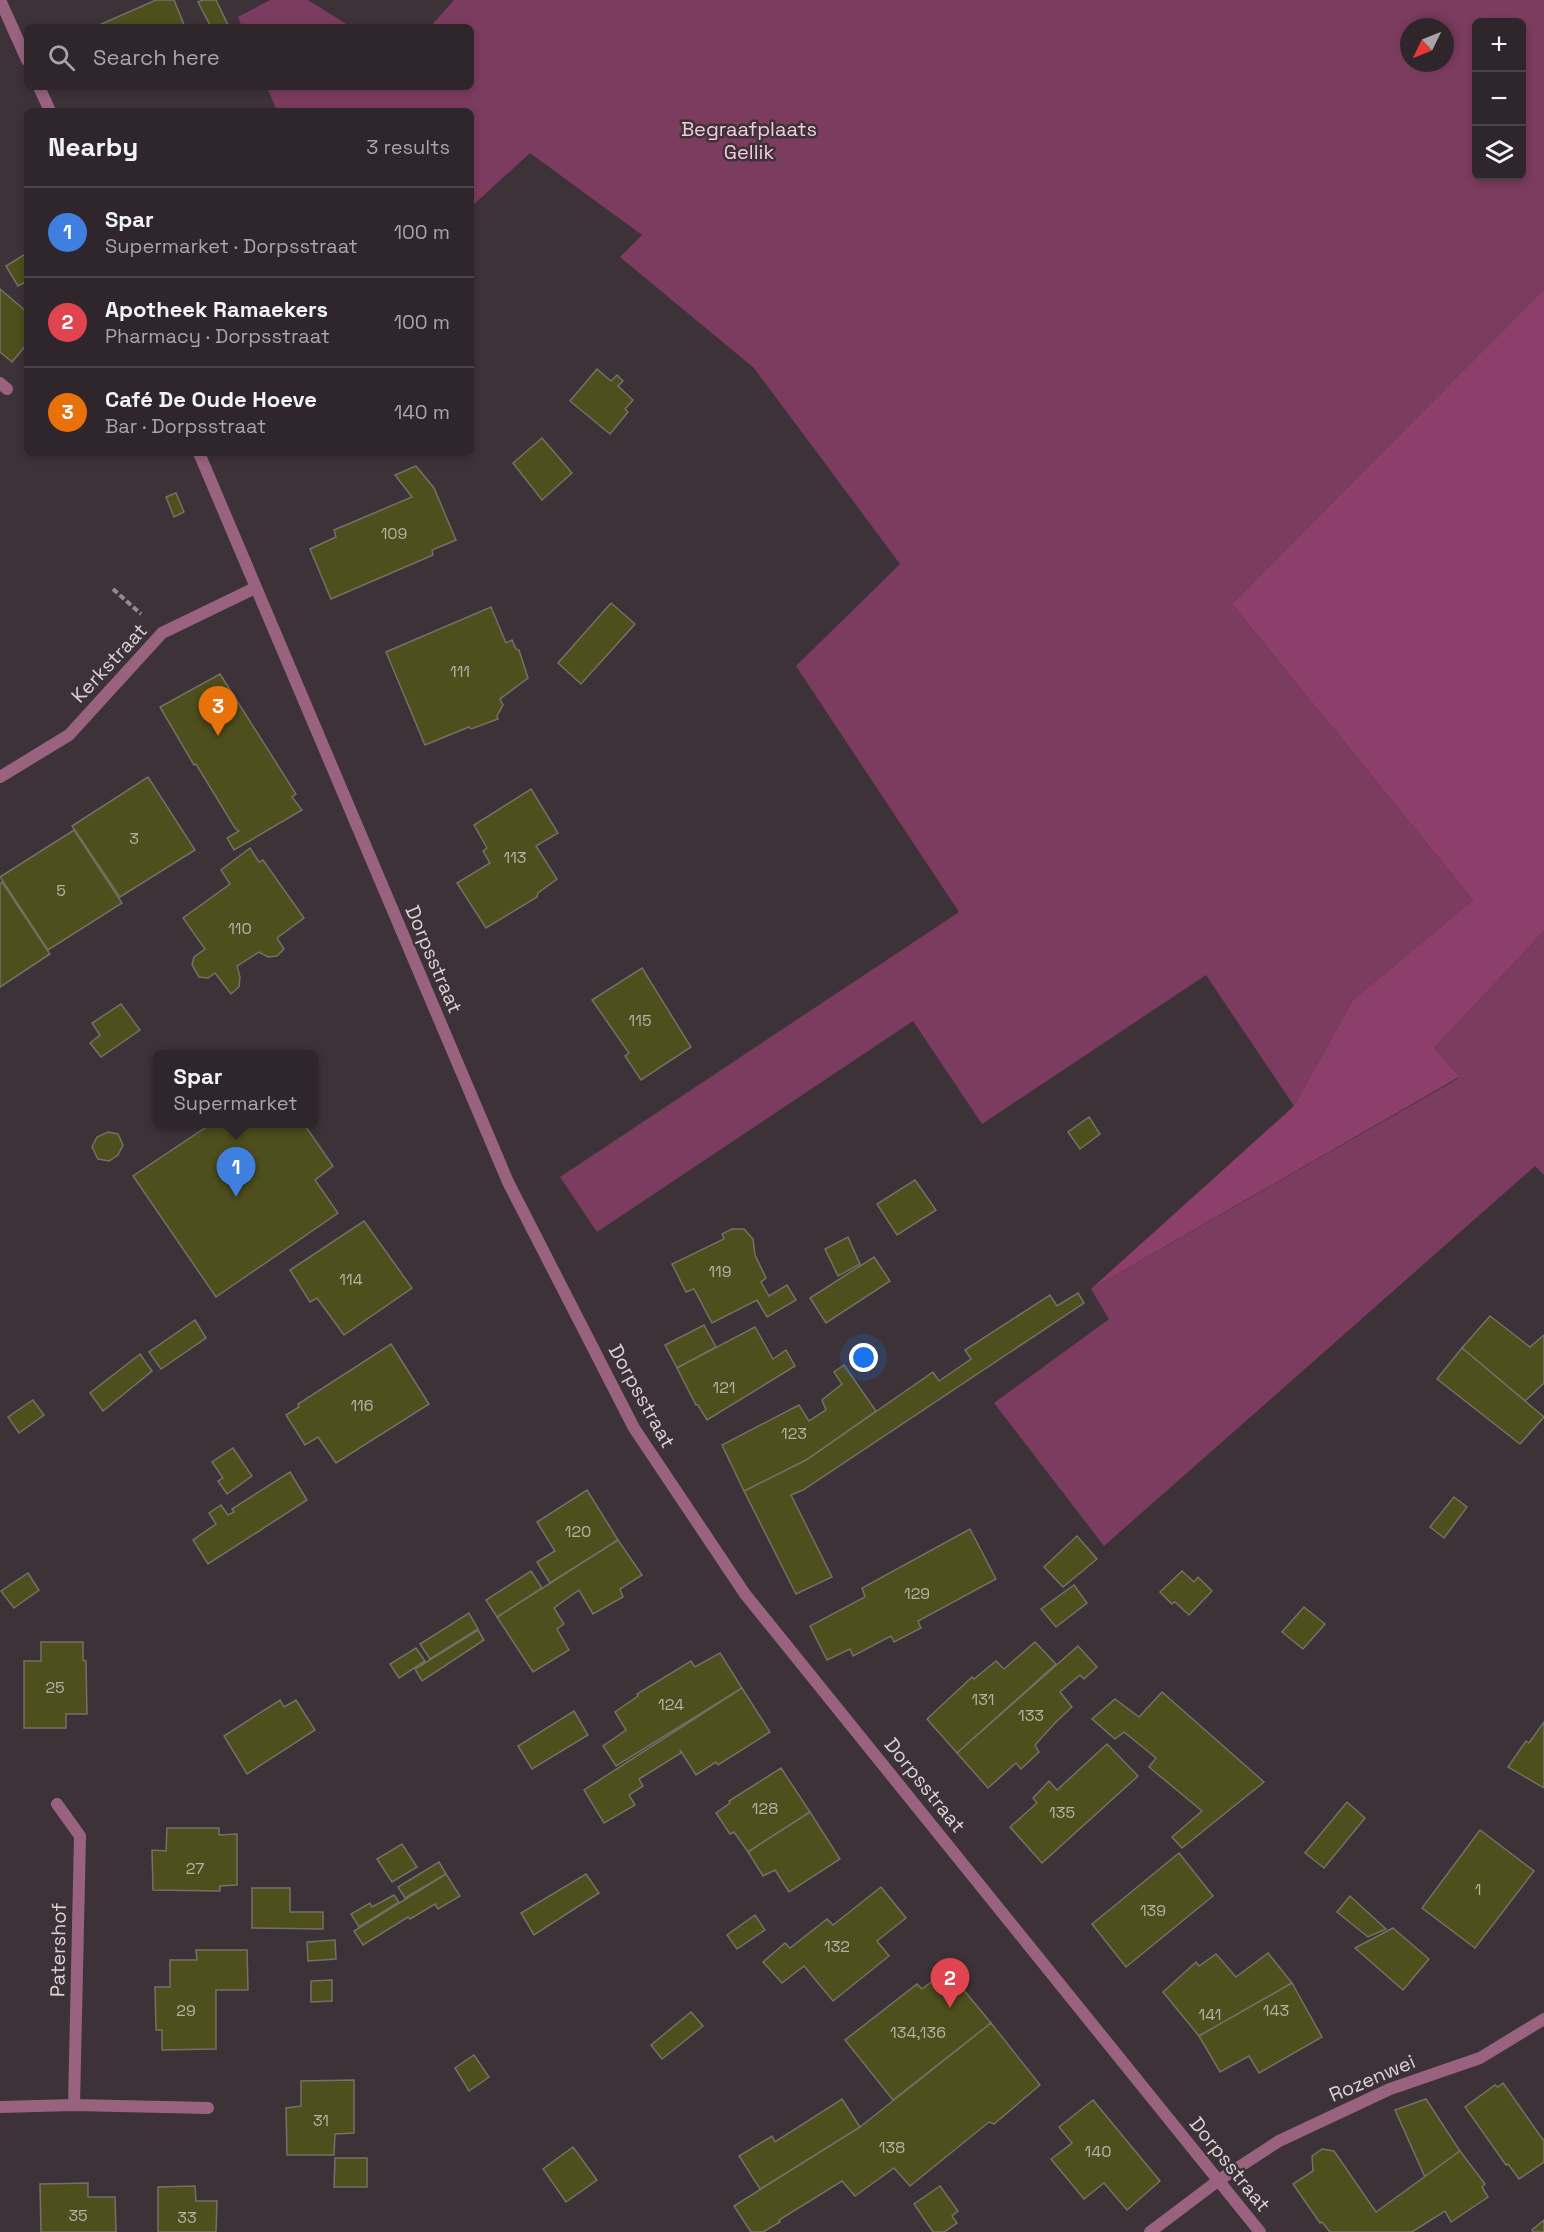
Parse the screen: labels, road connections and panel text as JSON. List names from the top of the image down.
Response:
{
  "streets": {
    "street": [
      "Kerkstraat",
      "Dorpsstraat",
      "Patershof",
      "Rozenwei"
    ]
  },
  "crossings": [
    ["Kerkstraat", "Dorpsstraat"],
    ["Dorpsstraat", "Rozenwei"]
  ],
  "parks": ["Begraafplaats Gellik"],
  "house_numbers": [
    "109",
    "111",
    "3",
    "113",
    "5",
    "110",
    "115",
    "119",
    "114",
    "121",
    "116",
    "123",
    "120",
    "129",
    "25",
    "131",
    "124",
    "133",
    "128",
    "135",
    "27",
    "1",
    "139",
    "132",
    "29",
    "143",
    "141",
    "134,136",
    "31",
    "138",
    "140",
    "35",
    "33"
  ],
  "north": "bottom left",
  "page": {
    "map_buttons": ["+", "−"],
    "search": "Search here",
    "heading": ["Nearby", "3 results"],
    "list": [
      {
        "mark": "1",
        "name": "Spar",
        "note": "Supermarket · Dorpsstraat",
        "value": "100 m"
      },
      {
        "mark": "2",
        "name": "Apotheek Ramaekers",
        "note": "Pharmacy · Dorpsstraat",
        "value": "100 m"
      },
      {
        "mark": "3",
        "name": "Café De Oude Hoeve",
        "note": "Bar · Dorpsstraat",
        "value": "140 m"
      }
    ],
    "pins": ["3", "1", "2"],
    "popup": ["Spar", "Supermarket"]
  }
}
